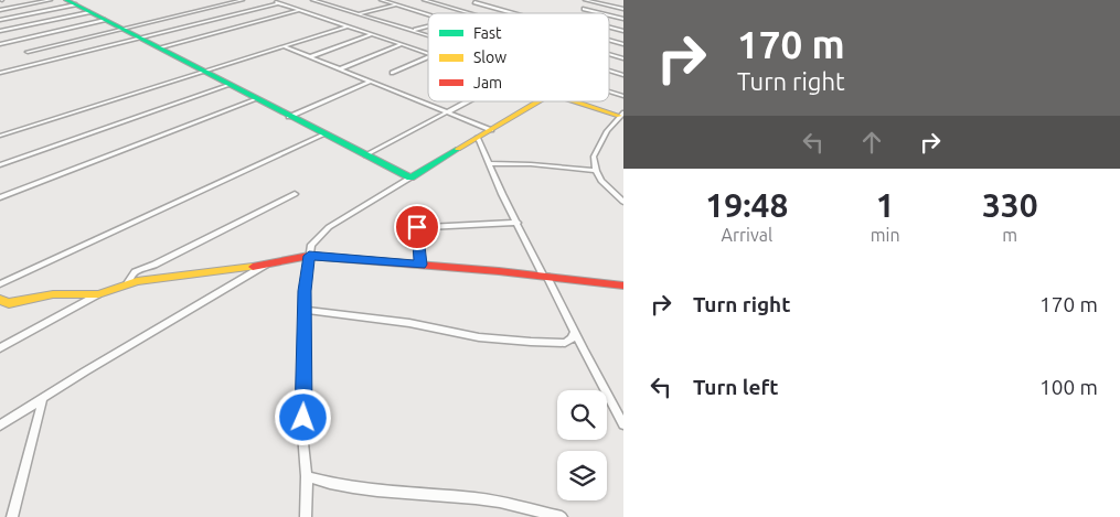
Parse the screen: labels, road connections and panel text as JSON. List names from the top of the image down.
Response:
{
  "legend": ["Fast", "Slow", "Jam"],
  "page": {
    "turn": ["170 m", "Turn right"],
    "eta": [
      "19:48",
      "Arrival",
      "1",
      "min",
      "330",
      "m"
    ],
    "list": [
      {
        "name": "Turn right",
        "value": "170 m"
      },
      {
        "name": "Turn left",
        "value": "100 m"
      }
    ]
  }
}
